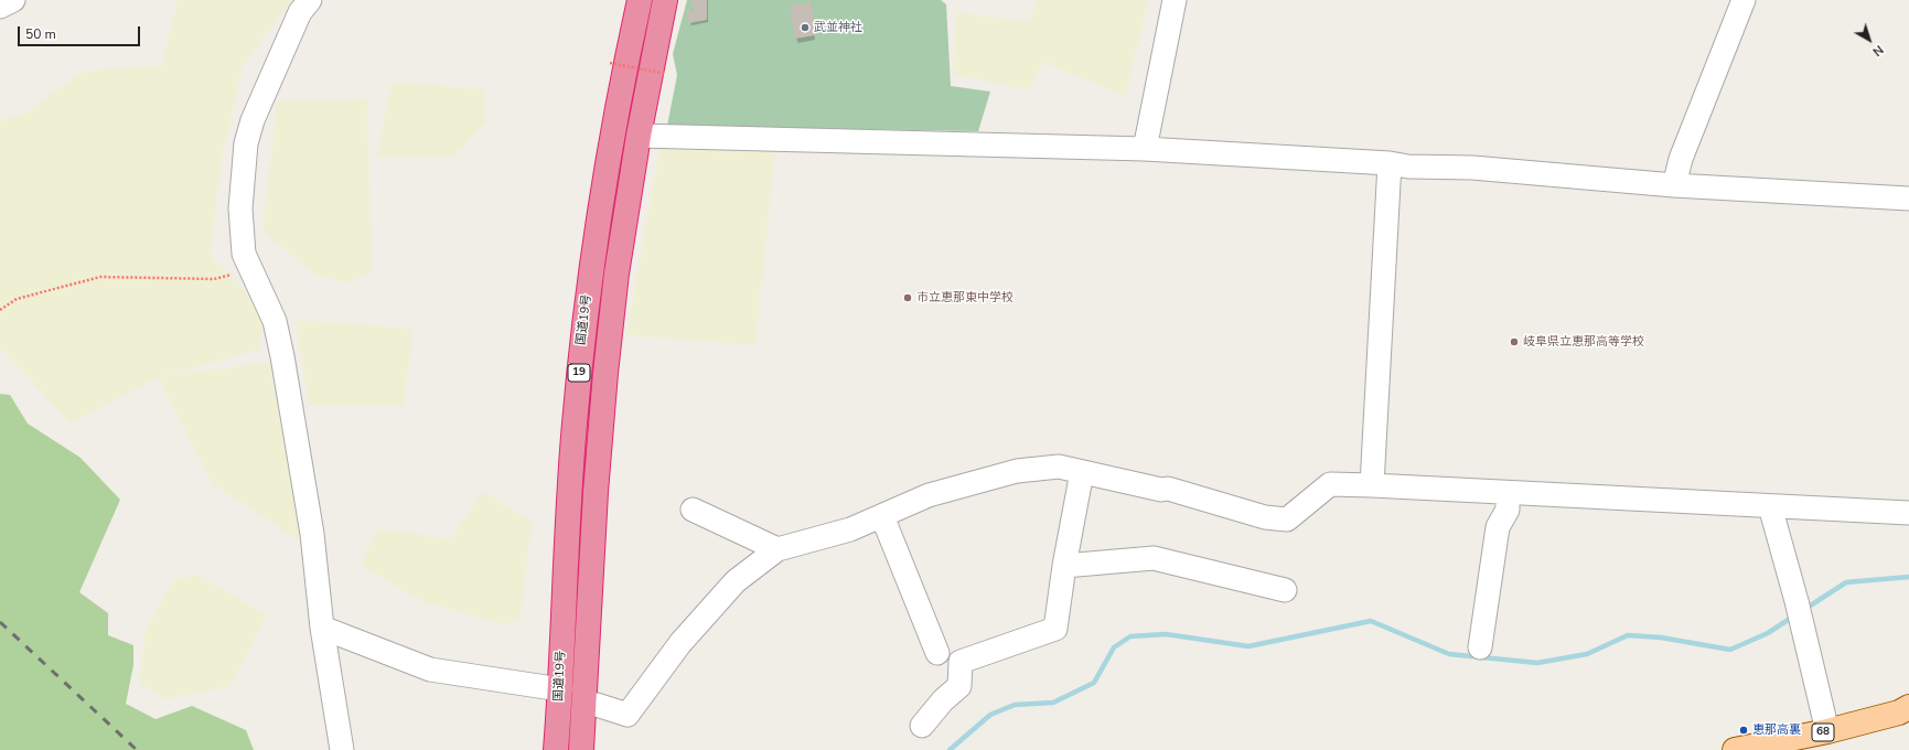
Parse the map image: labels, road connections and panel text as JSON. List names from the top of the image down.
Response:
{
  "streets": {
    "highway": ["国道19号", "19"],
    "main road": ["68"]
  },
  "places": [
    "武並神社",
    "市立恵那東中学校",
    "岐阜県立恵那高等学校",
    "恵那高裏"
  ],
  "scale_bar": "50 m",
  "north": "bottom right"
}
